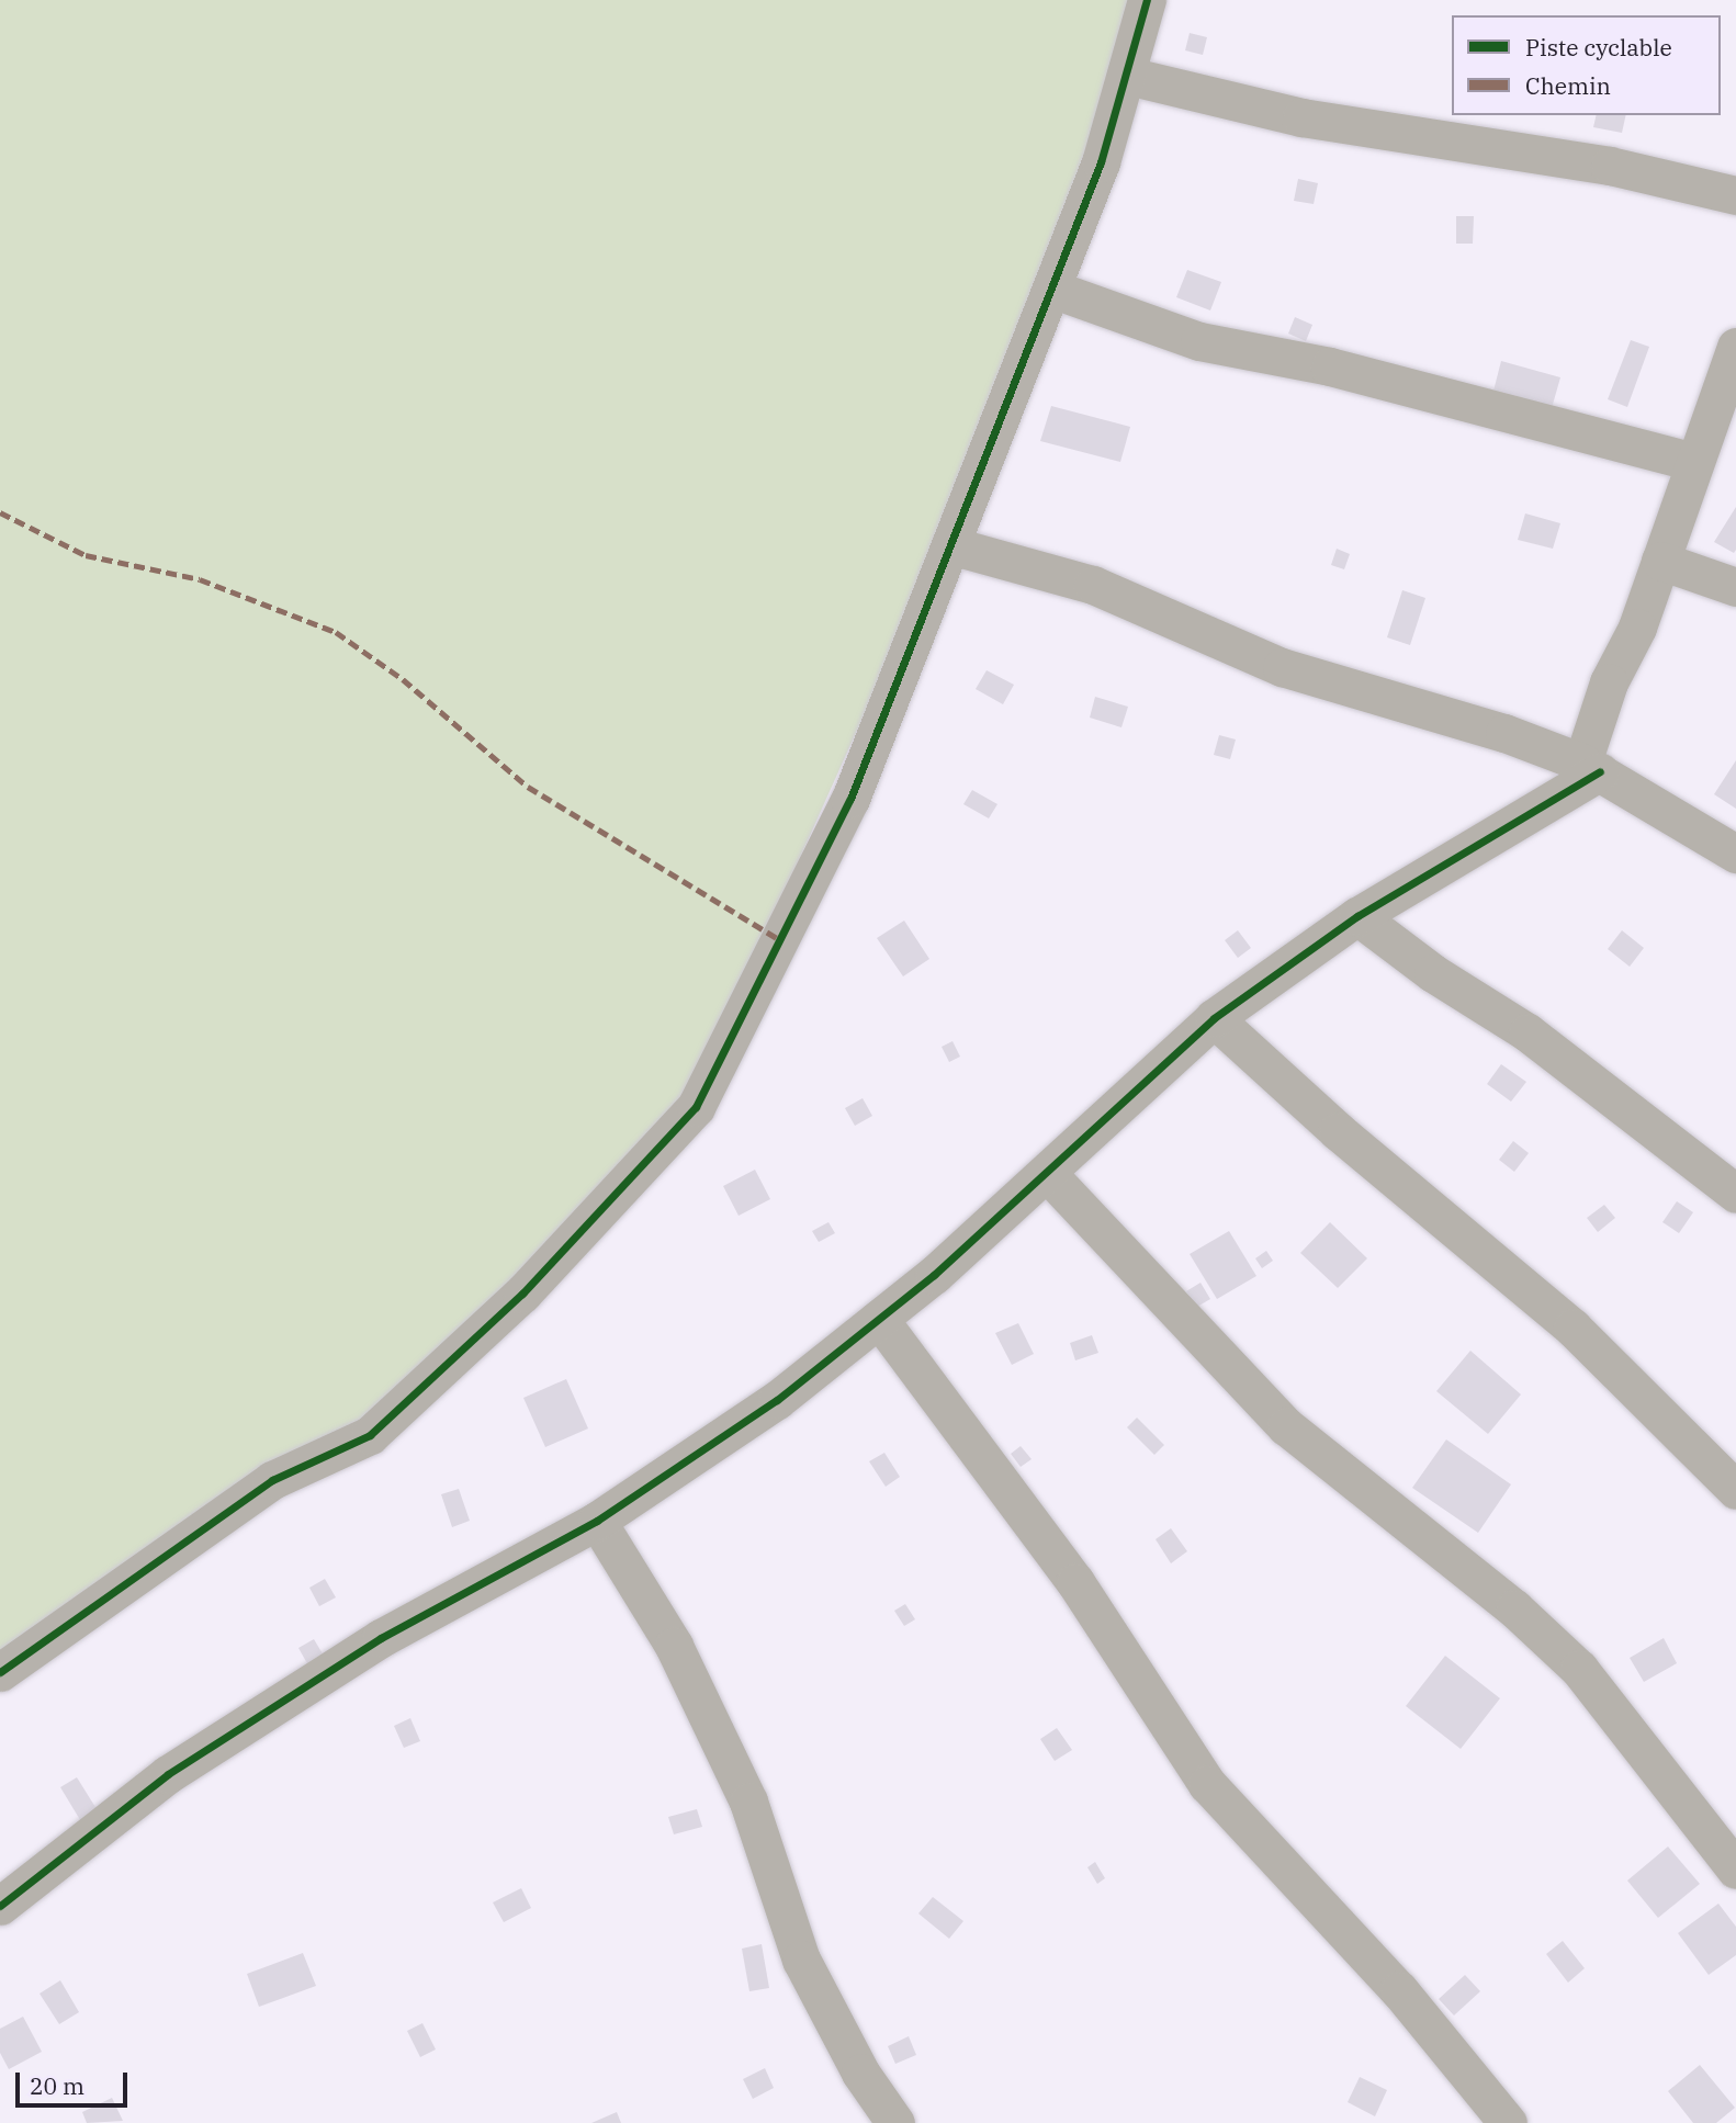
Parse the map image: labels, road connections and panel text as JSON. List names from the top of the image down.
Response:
{
  "legend": ["Piste cyclable", "Chemin"],
  "scale_bar": "20 m"
}
